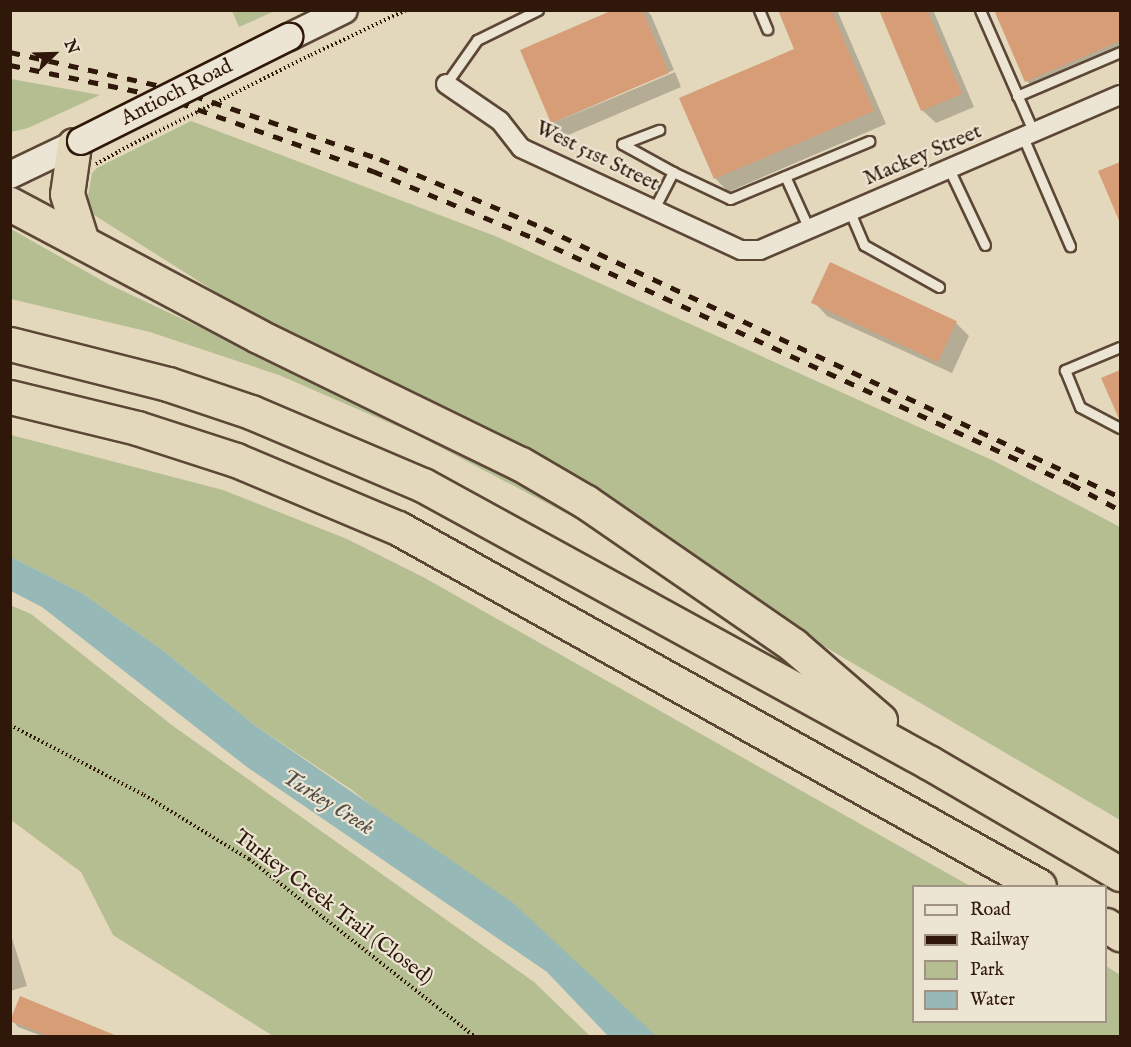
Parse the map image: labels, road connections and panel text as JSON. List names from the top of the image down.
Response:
{
  "streets": {
    "main road": ["Antioch Road"],
    "street": ["Mackey Street", "West 51st Street"],
    "path": ["Turkey Creek Trail (Closed)"]
  },
  "crossings": [
    ["Mackey Street", "West 51st Street"]
  ],
  "water": ["Turkey Creek"],
  "legend": [
    "Road",
    "Railway",
    "Park",
    "Water"
  ],
  "north": "top right"
}
